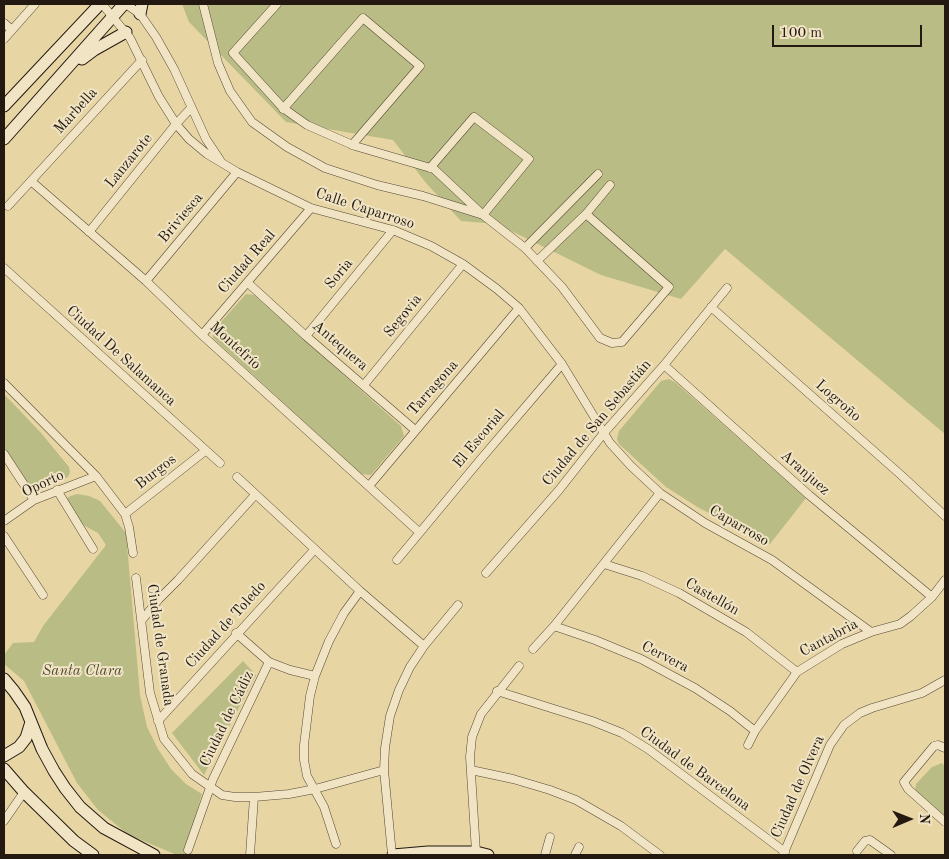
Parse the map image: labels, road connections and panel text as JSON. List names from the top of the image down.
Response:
{
  "streets": {
    "street": [
      "Marbella",
      "Lanzarote",
      "Calle Caparroso",
      "Briviesca",
      "Ciudad Real",
      "Soria",
      "Segovia",
      "Montefrío",
      "Antequera",
      "Ciudad De Salamanca",
      "Tarragona",
      "Logroño",
      "Ciudad de San Sebastián",
      "El Escorial",
      "Burgos",
      "Aranjuez",
      "Oporto",
      "Caparroso",
      "Castellón",
      "Ciudad de Toledo",
      "Cantabria",
      "Ciudad de Granada",
      "Cervera",
      "Ciudad de Cádiz",
      "Ciudad de Barcelona",
      "Ciudad de Olvera"
    ]
  },
  "crossings": [
    ["Marbella", "Calle Caparroso"],
    ["Marbella", "Montefrío"],
    ["Lanzarote", "Calle Caparroso"],
    ["Lanzarote", "Montefrío"],
    ["Calle Caparroso", "Briviesca"],
    ["Calle Caparroso", "Ciudad Real"],
    ["Calle Caparroso", "Soria"],
    ["Calle Caparroso", "Segovia"],
    ["Calle Caparroso", "Tarragona"],
    ["Calle Caparroso", "Ciudad de San Sebastián"],
    ["Calle Caparroso", "El Escorial"],
    ["Calle Caparroso", "Caparroso"],
    ["Briviesca", "Montefrío"],
    ["Ciudad Real", "Montefrío"],
    ["Ciudad Real", "Antequera"],
    ["Soria", "Antequera"],
    ["Segovia", "Antequera"],
    ["Montefrío", "Tarragona"],
    ["Montefrío", "El Escorial"],
    ["Antequera", "Tarragona"],
    ["Ciudad De Salamanca", "Burgos"],
    ["Logroño", "Ciudad de San Sebastián"],
    ["Ciudad de San Sebastián", "Aranjuez"],
    ["Ciudad de San Sebastián", "Caparroso"],
    ["Aranjuez", "Cantabria"],
    ["Caparroso", "Cantabria"],
    ["Castellón", "Cantabria"],
    ["Ciudad de Toledo", "Ciudad de Granada"],
    ["Ciudad de Toledo", "Ciudad de Cádiz"],
    ["Cantabria", "Cervera"],
    ["Ciudad de Granada", "Ciudad de Cádiz"],
    ["Ciudad de Barcelona", "Ciudad de Olvera"]
  ],
  "parks": ["Santa Clara"],
  "scale_bar": "100 m",
  "north": "right"
}
